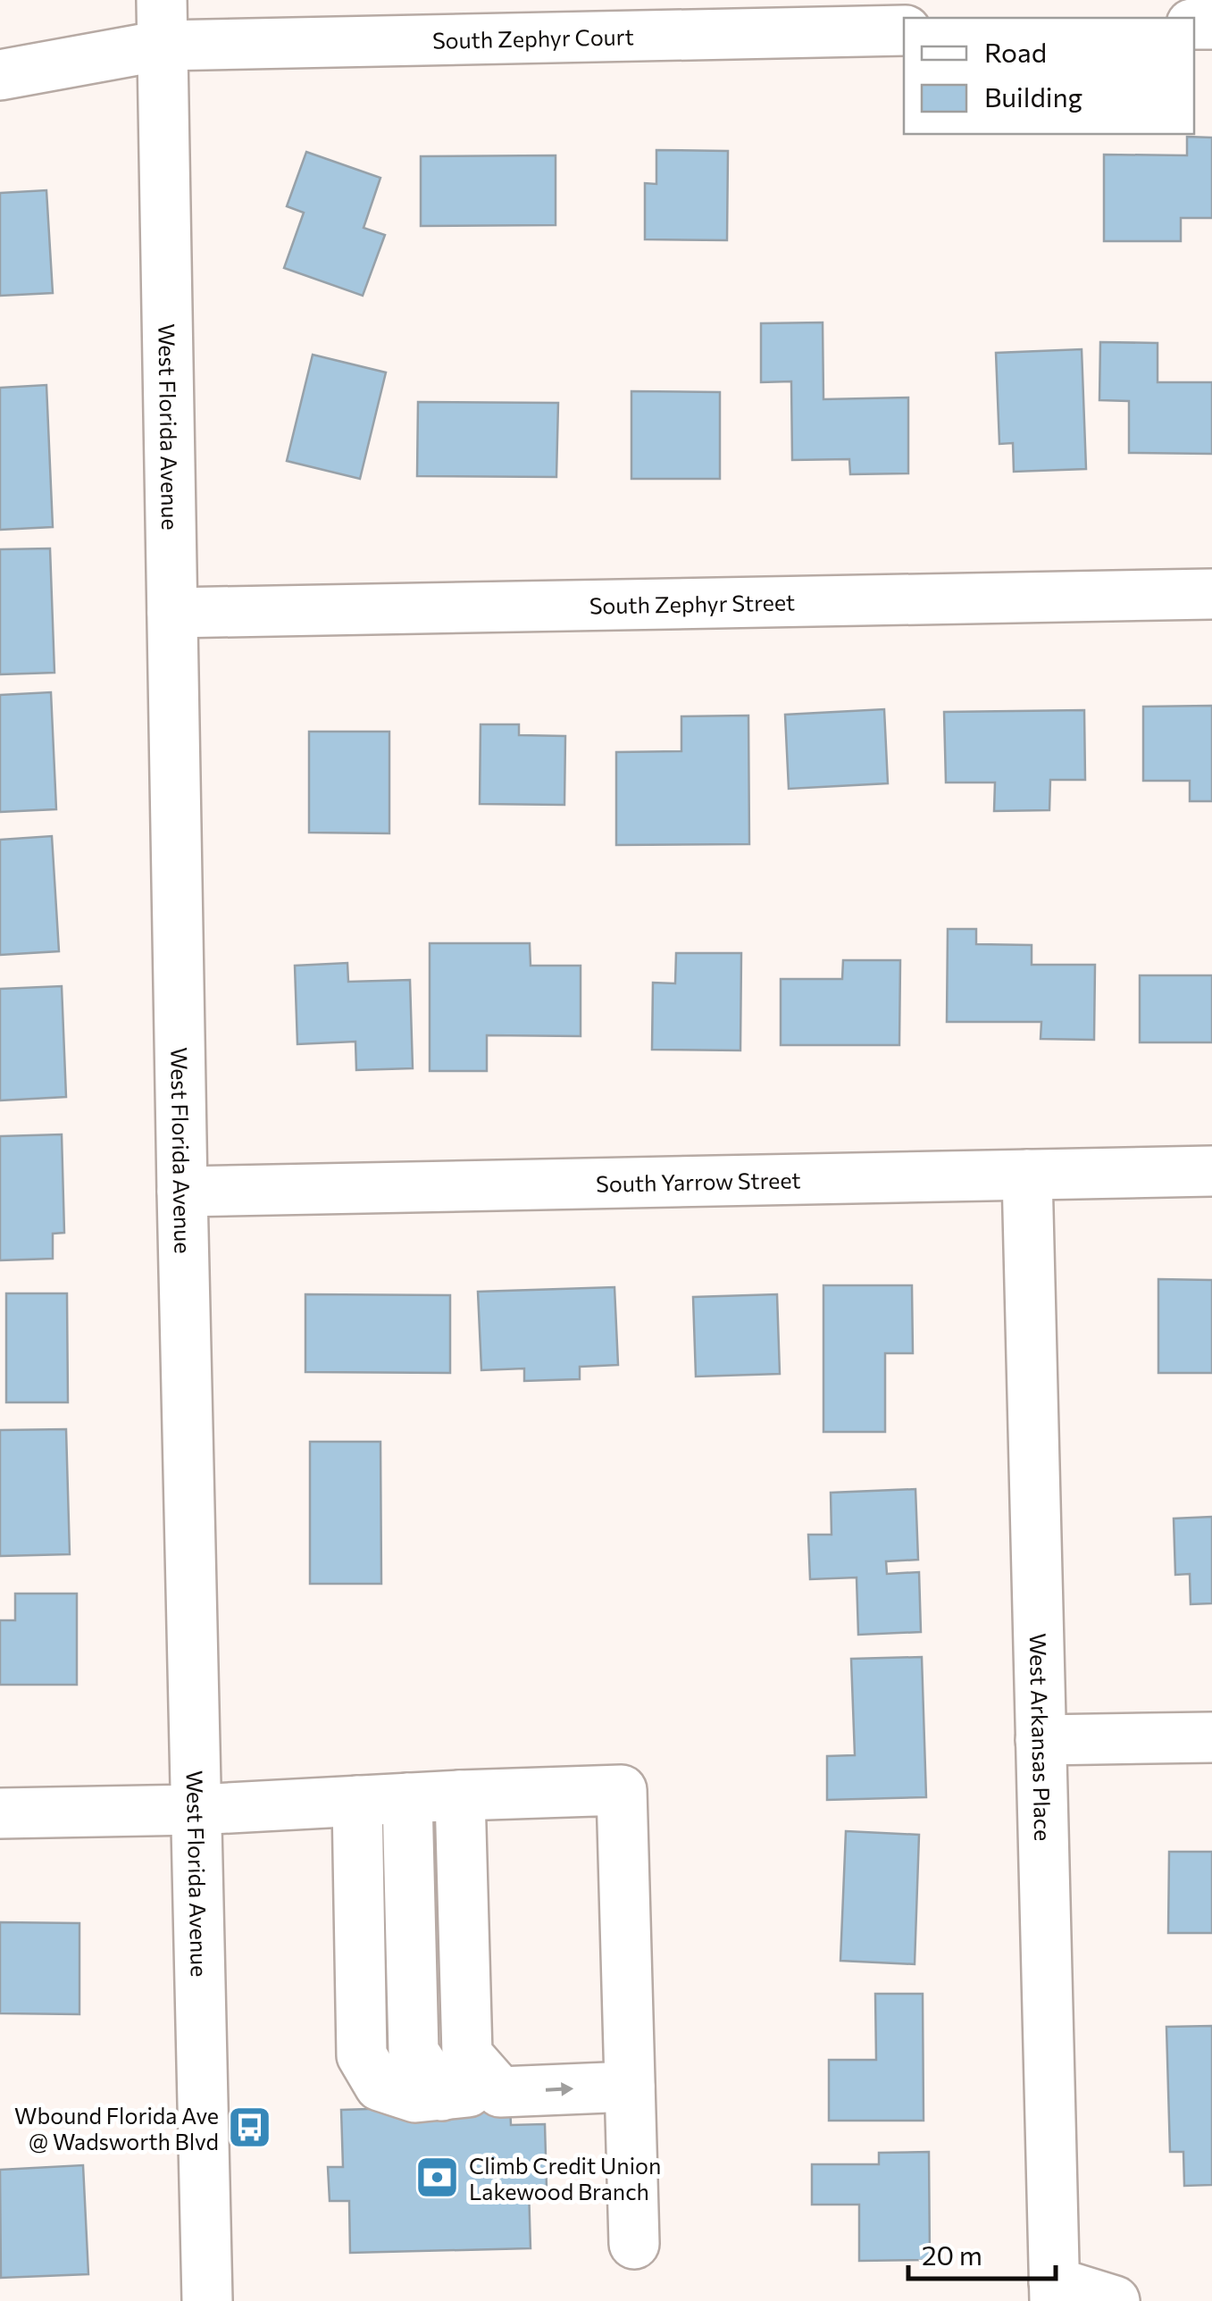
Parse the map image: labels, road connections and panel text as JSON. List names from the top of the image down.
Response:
{
  "streets": {
    "street": [
      "South Zephyr Court",
      "West Florida Avenue",
      "South Zephyr Street",
      "South Yarrow Street",
      "West Arkansas Place"
    ]
  },
  "crossings": [
    ["South Zephyr Court", "West Florida Avenue"],
    ["West Florida Avenue", "South Zephyr Street"],
    ["West Florida Avenue", "South Yarrow Street"],
    ["South Yarrow Street", "West Arkansas Place"]
  ],
  "places": {
    "bus stop": ["Wbound Florida Ave @ Wadsworth Blvd"],
    "bank": ["Climb Credit Union Lakewood Branch"]
  },
  "legend": ["Road", "Building"],
  "scale_bar": "20 m"
}
